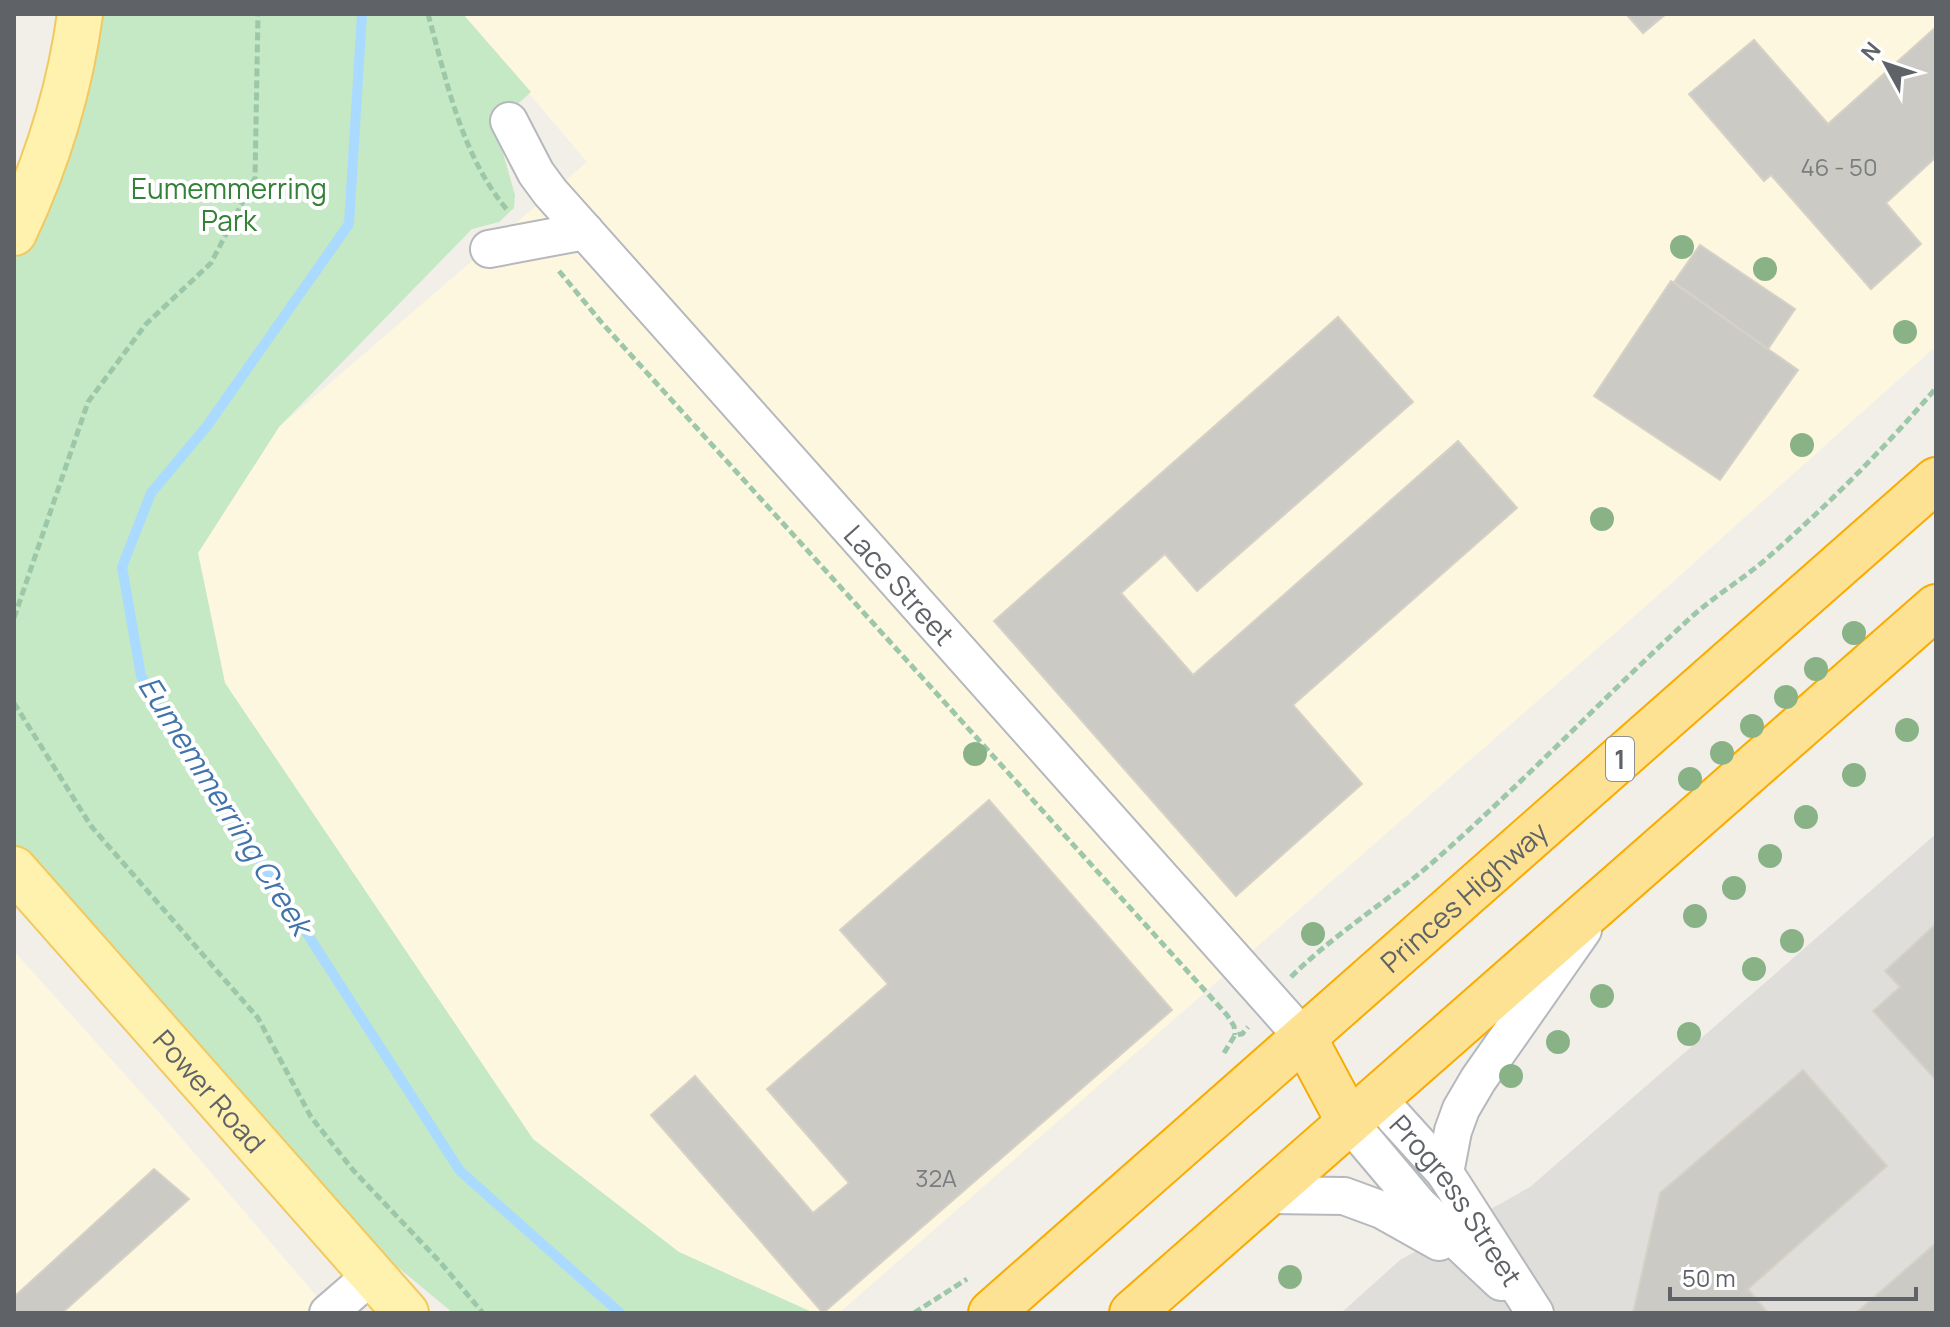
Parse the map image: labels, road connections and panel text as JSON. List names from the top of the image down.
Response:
{
  "streets": {
    "highway": ["1", "Princes Highway"],
    "main road": ["Power Road"],
    "street": ["Lace Street", "Progress Street"]
  },
  "crossings": [
    ["Lace Street", "Princes Highway"]
  ],
  "water": ["Eumemmerring Creek"],
  "parks": ["Eumemmerring Park"],
  "house_numbers": ["46 - 50", "32A"],
  "scale_bar": "50 m",
  "north": "top left"
}
